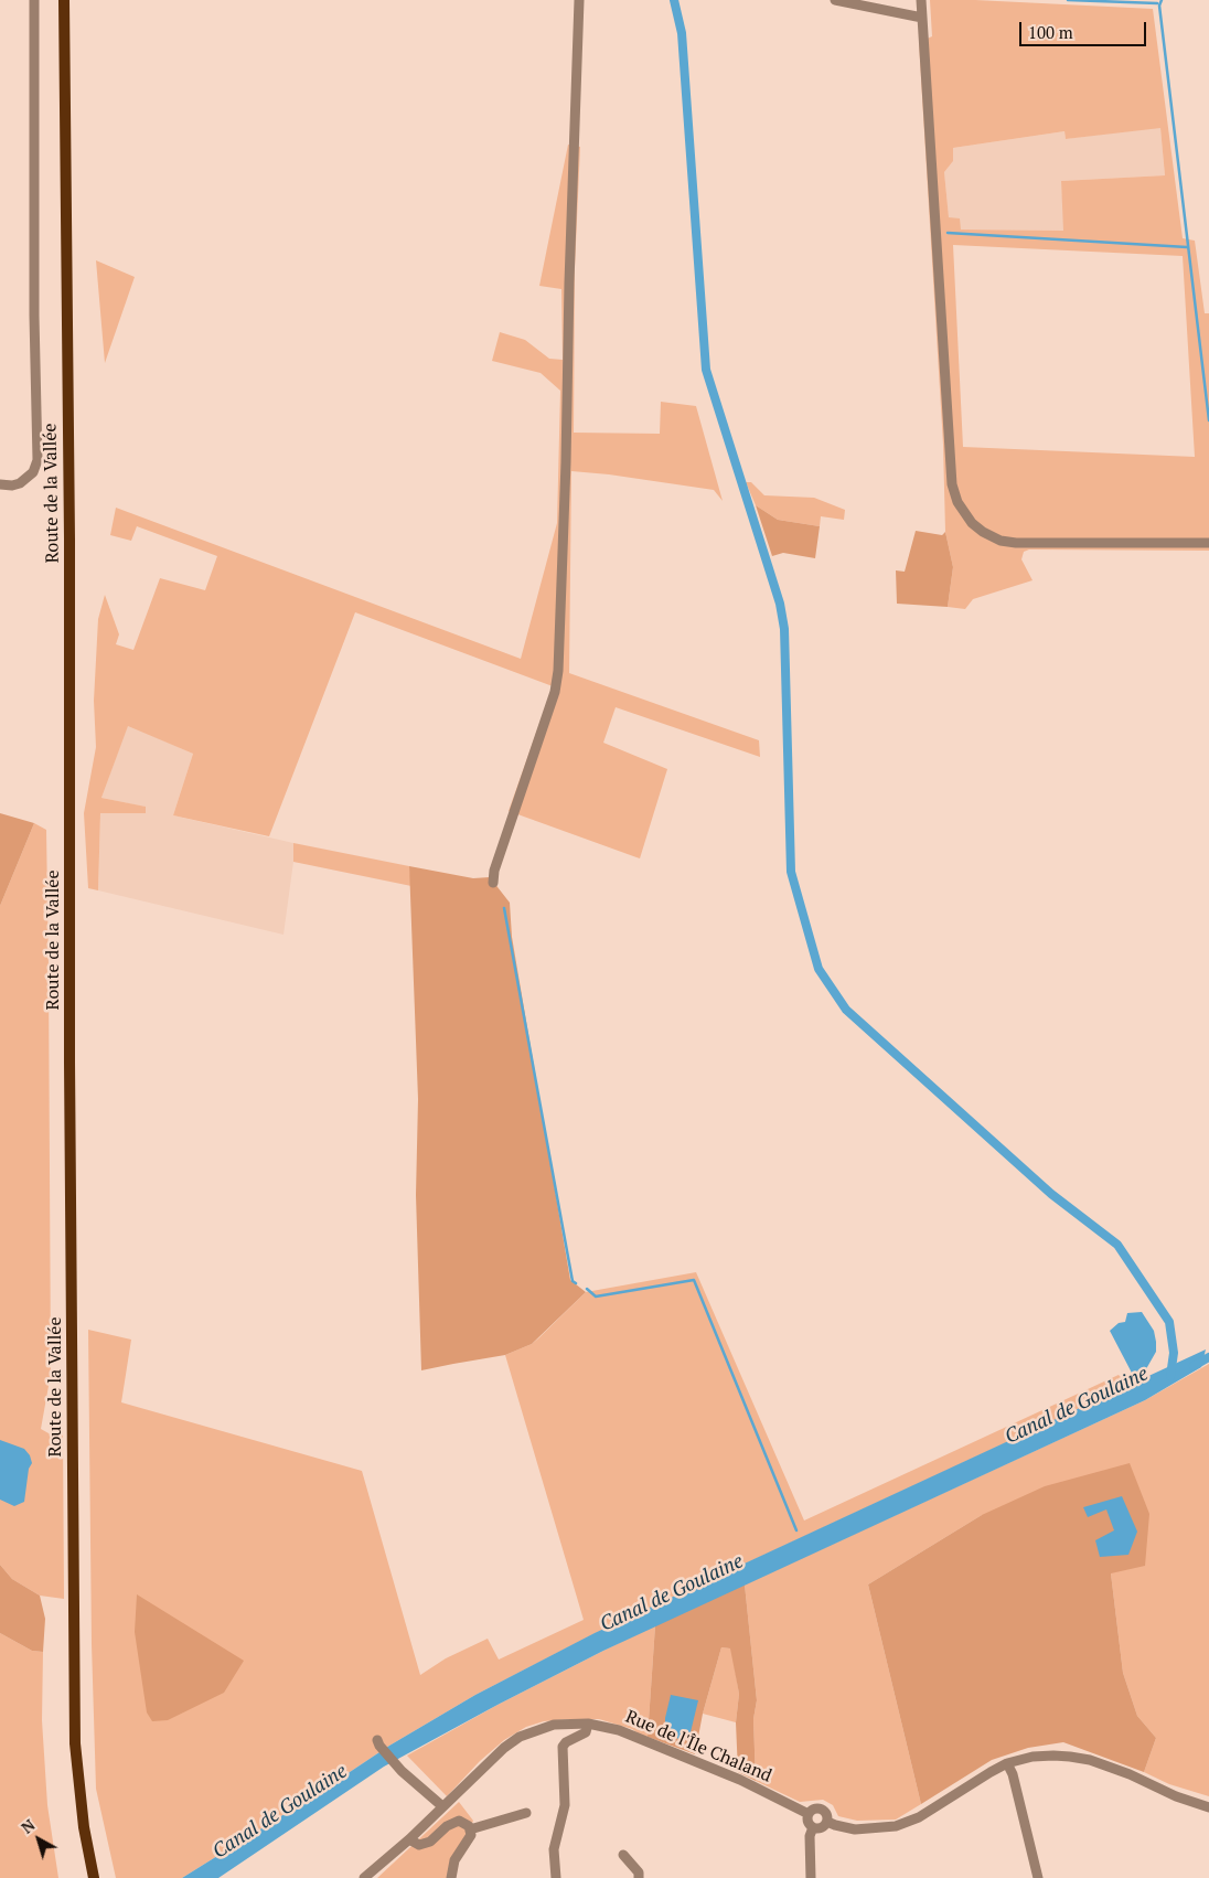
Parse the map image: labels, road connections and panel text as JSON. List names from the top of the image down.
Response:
{
  "streets": {
    "main road": ["Route de la Vallée"],
    "street": ["Rue de l'Île Chaland"]
  },
  "water": ["Canal de Goulaine"],
  "scale_bar": "100 m",
  "north": "top left"
}
